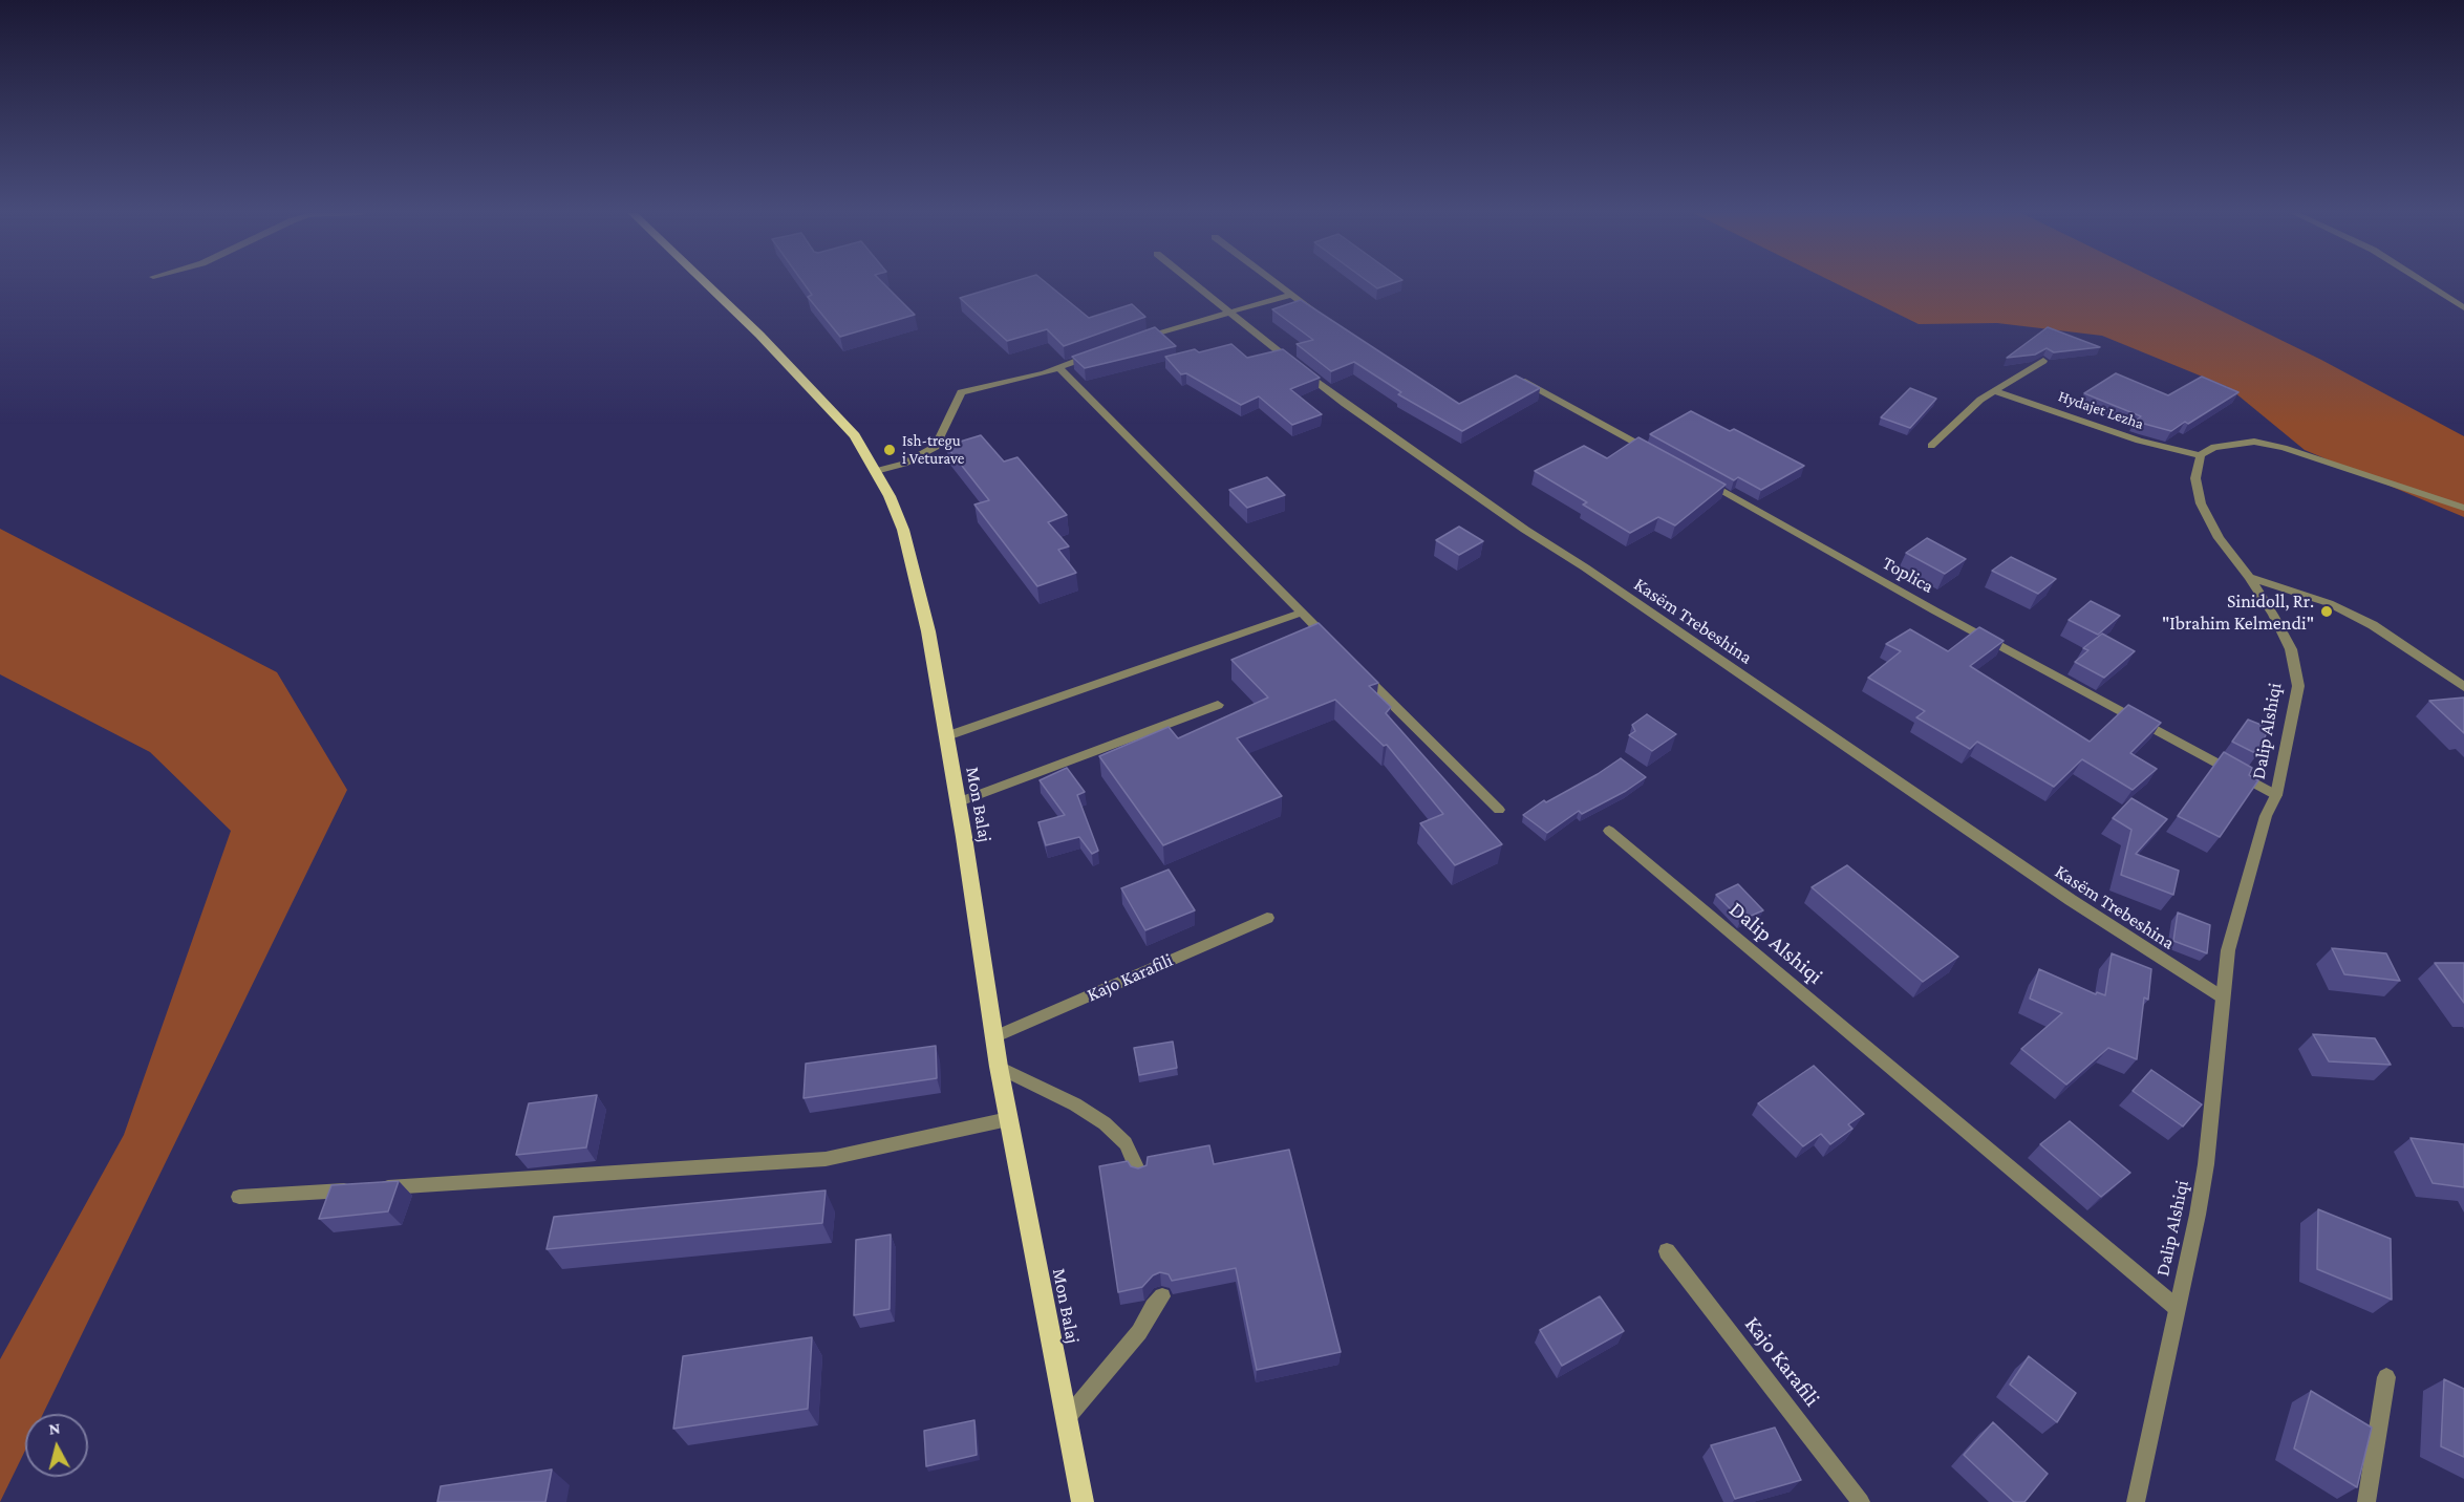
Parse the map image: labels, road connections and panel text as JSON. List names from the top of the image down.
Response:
{
  "streets": {
    "main road": ["Mon Balaj"],
    "street": [
      "Hydajet Lezha",
      "Toplica",
      "Kasëm Trebeshina",
      "Dalip Alshiqi",
      "Kajo Karafili"
    ]
  },
  "crossings": [
    ["Hydajet Lezha", "Dalip Alshiqi"],
    ["Toplica", "Dalip Alshiqi"],
    ["Kasëm Trebeshina", "Dalip Alshiqi"],
    ["Mon Balaj", "Kajo Karafili"]
  ],
  "places": ["Ish-tregu i Veturave", "Sinidoll, Rr. \"Ibrahim Kelmendi\""],
  "north": "top"
}
